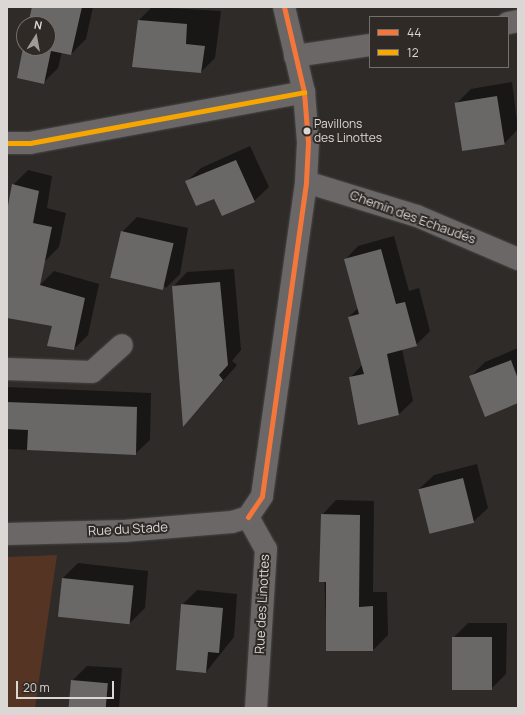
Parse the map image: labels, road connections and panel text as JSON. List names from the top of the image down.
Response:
{
  "streets": {
    "street": ["Chemin des Echaudés", "Rue du Stade", "Rue des Linottes"]
  },
  "crossings": [
    ["Rue du Stade", "Rue des Linottes"]
  ],
  "places": ["Pavillons des Linottes"],
  "lines": ["transit line 44", "transit line 12"],
  "legend": ["44", "12"],
  "scale_bar": "20 m",
  "north": "top"
}
